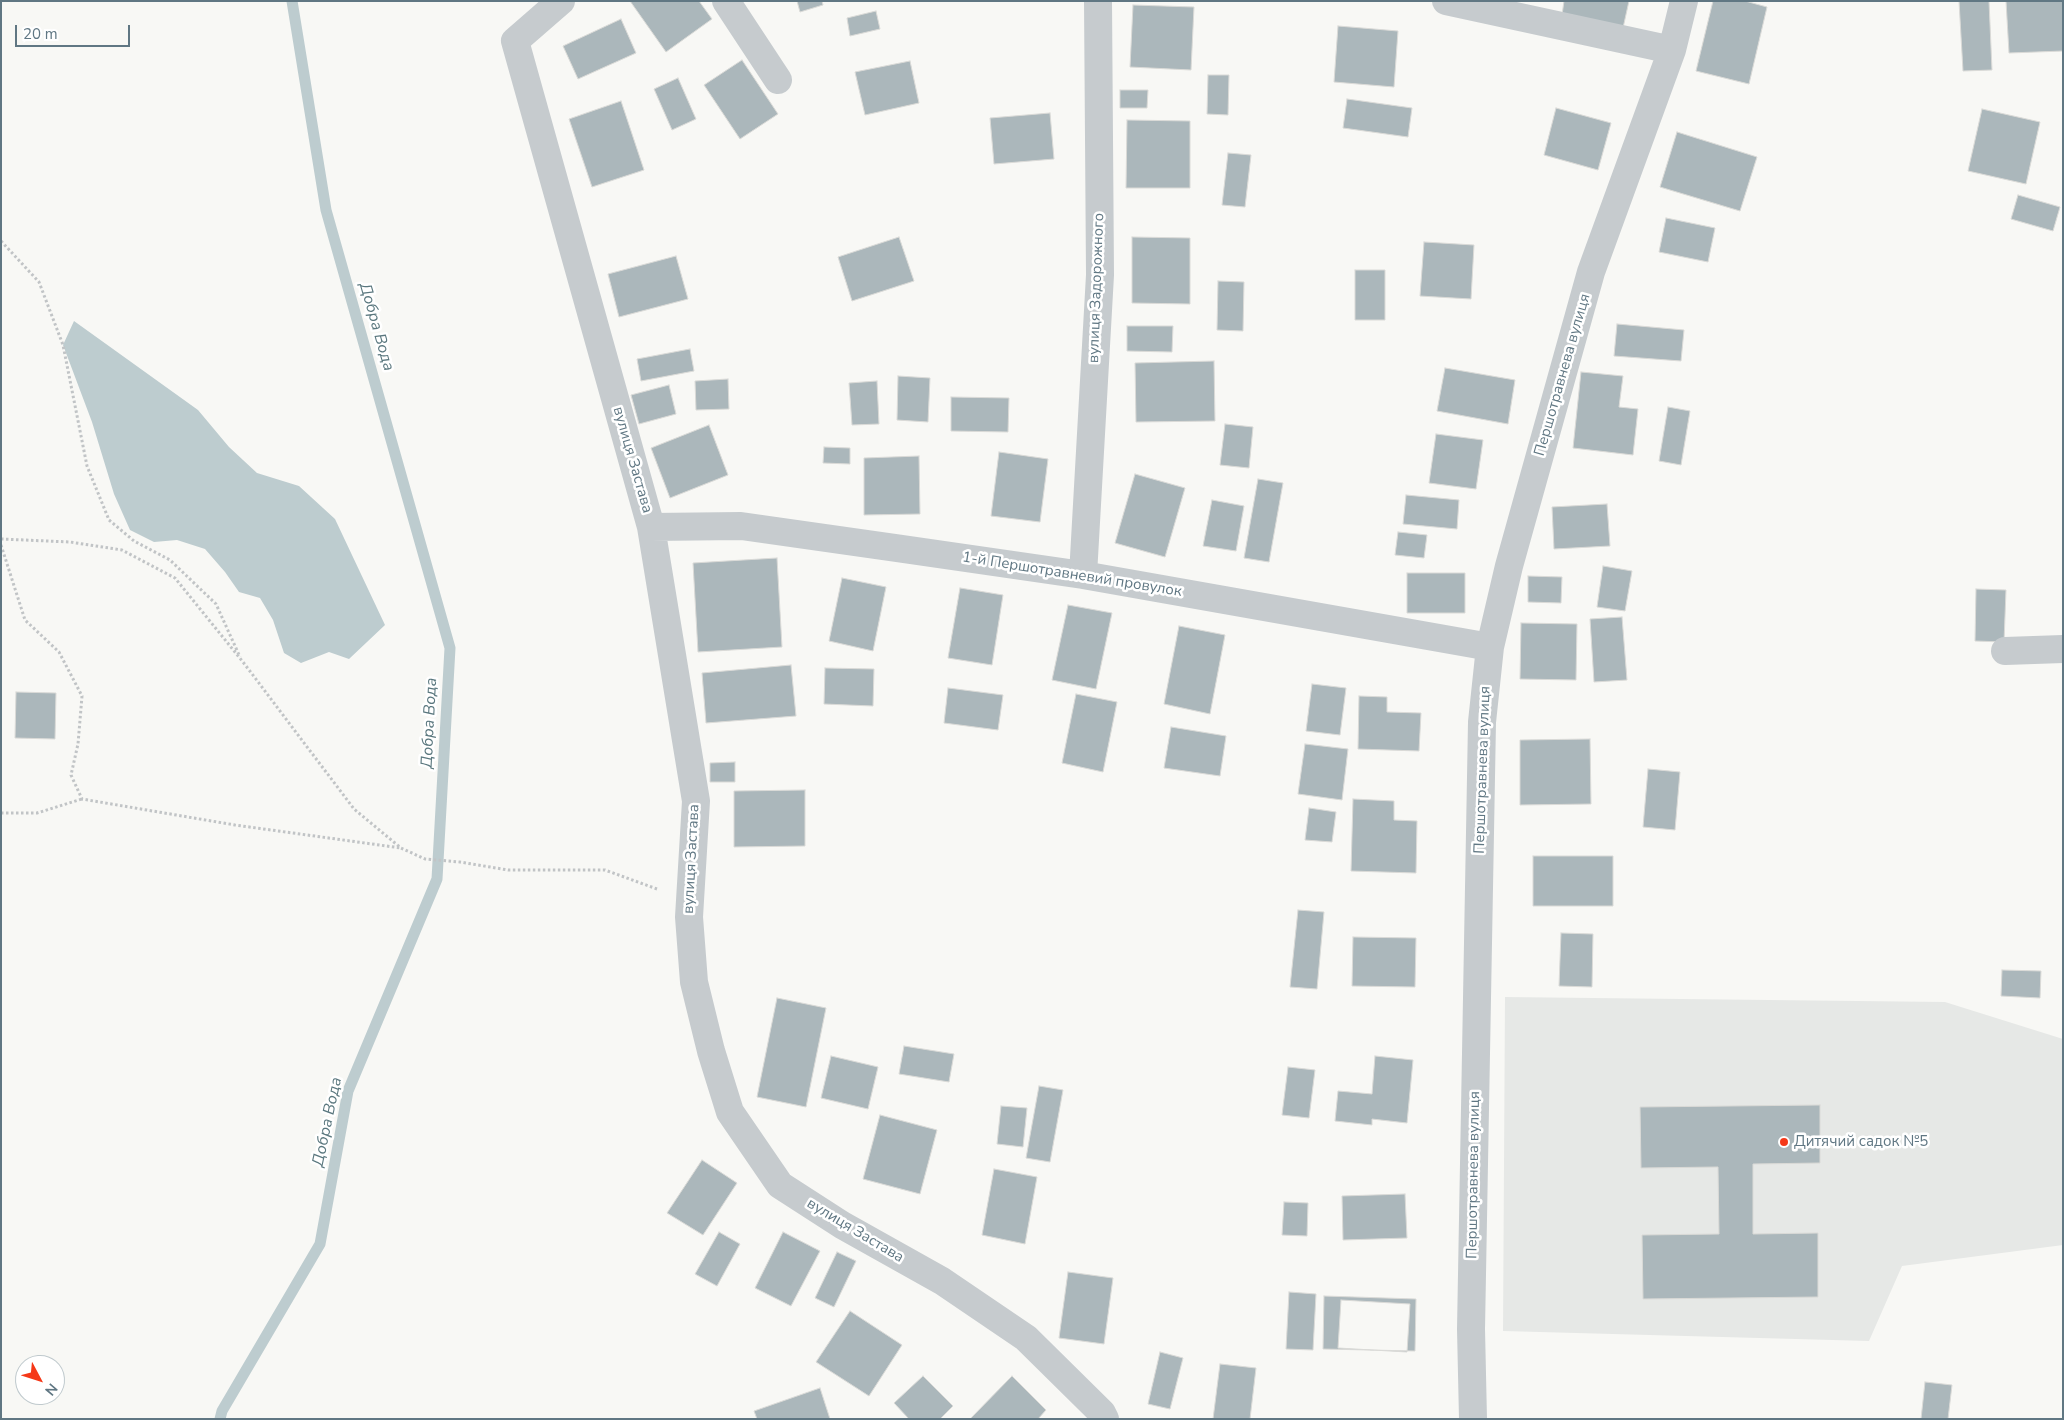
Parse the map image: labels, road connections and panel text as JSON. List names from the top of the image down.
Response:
{
  "streets": {
    "street": [
      "вулиця Задорожного",
      "Першотравнева вулиця",
      "вулиця Застава",
      "1-й Першотравневий провулок"
    ]
  },
  "crossings": [
    ["вулиця Задорожного", "1-й Першотравневий провулок"],
    ["Першотравнева вулиця", "1-й Першотравневий провулок"],
    ["вулиця Застава", "1-й Першотравневий провулок"]
  ],
  "water": ["Добра Вода"],
  "places": ["Дитячий садок №5"],
  "scale_bar": "20 m",
  "north": "bottom right"
}
